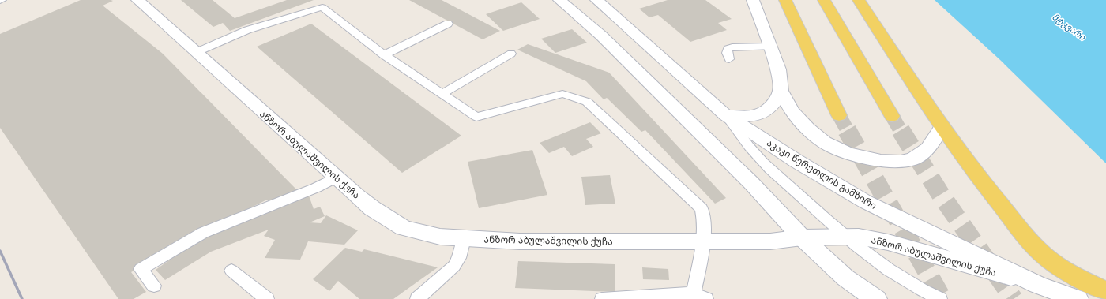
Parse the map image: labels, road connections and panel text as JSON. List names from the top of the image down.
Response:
{
  "streets": {
    "main road": ["ანზორ აბულაშვილის ქუჩა", "აკაკი წერეთლის გამზირი"]
  },
  "crossings": [
    ["ანზორ აბულაშვილის ქუჩა", "აკაკი წერეთლის გამზირი"]
  ],
  "water": ["მტკვარი"]
}
